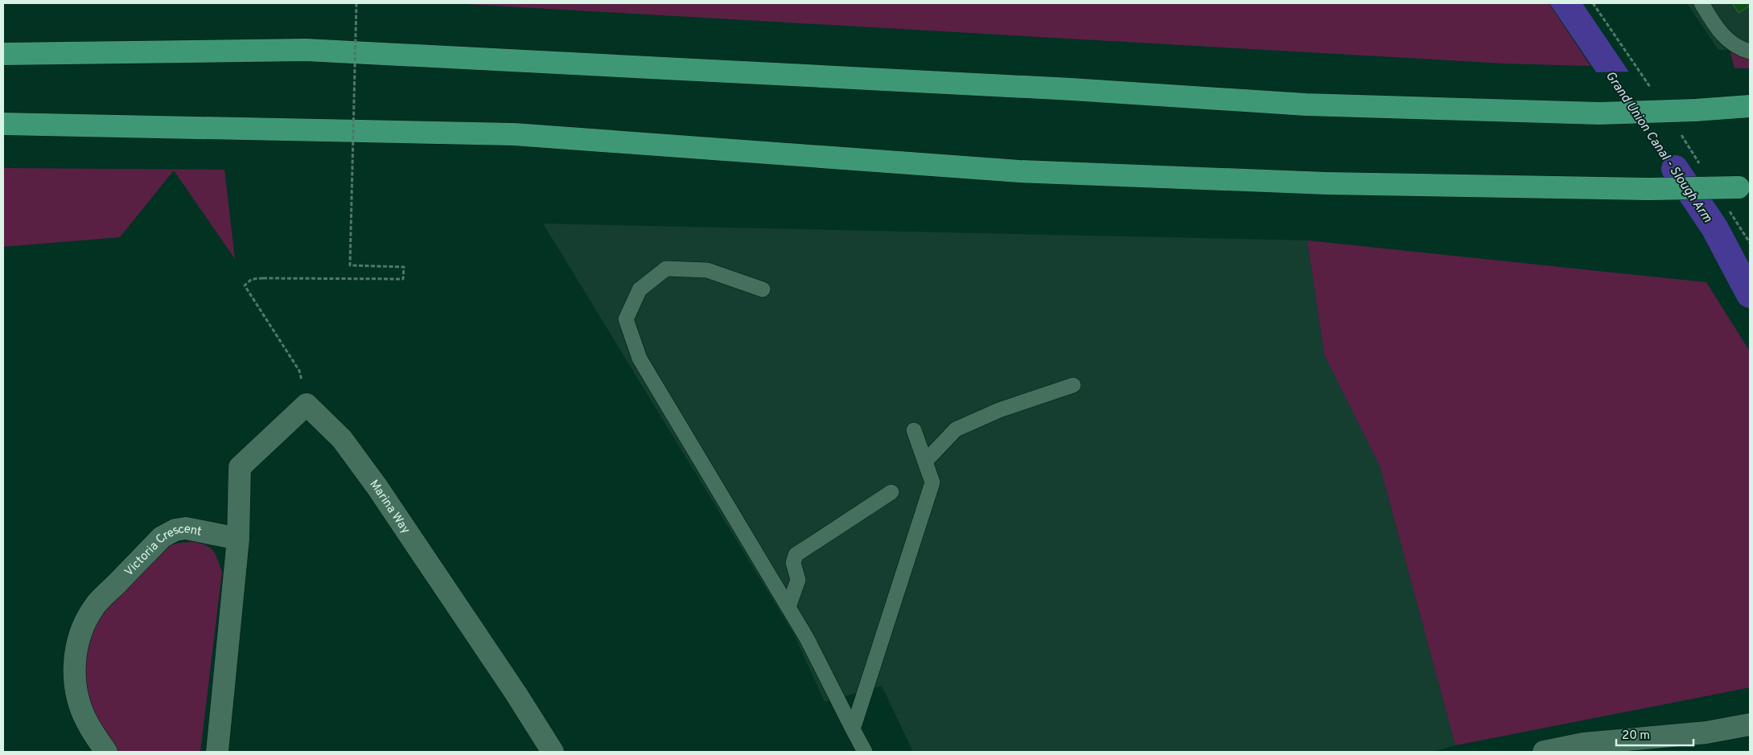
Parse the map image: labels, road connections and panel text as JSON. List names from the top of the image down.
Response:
{
  "streets": {
    "street": ["Marina Way", "Victoria Crescent"]
  },
  "water": ["Grand Union Canal - Slough Arm"],
  "scale_bar": "20 m"
}
